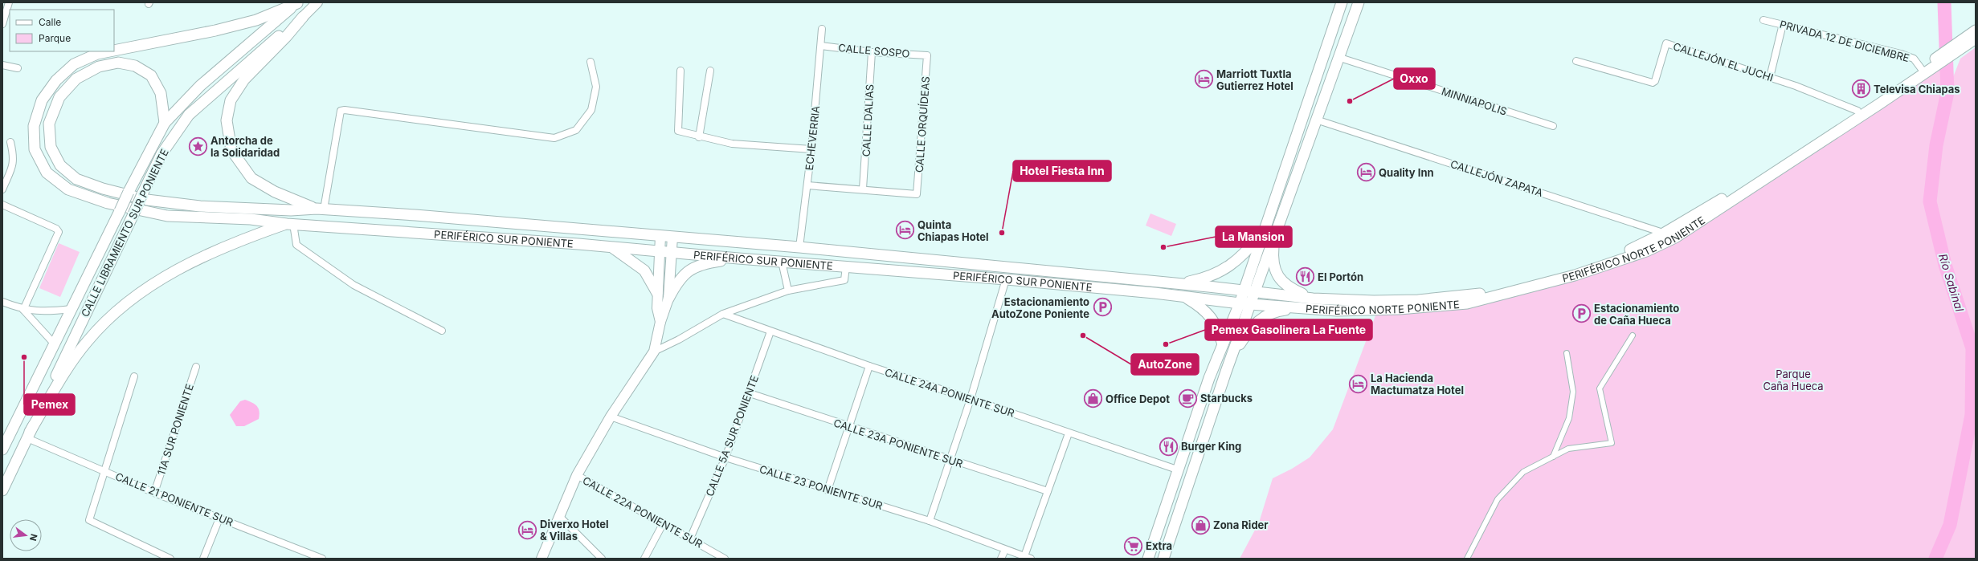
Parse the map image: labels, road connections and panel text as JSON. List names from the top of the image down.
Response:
{
  "streets": {
    "main road": ["CALLE LIBRAMIENTO SUR PONIENTE", "PERIFÉRICO SUR PONIENTE", "PERIFÉRICO NORTE PONIENTE"],
    "street": [
      "PRIVADA 12 DE DICIEMBRE",
      "CALLE SOSPO",
      "CALLEJÓN EL JUCHI",
      "MINNIAPOLIS",
      "CALLE DALIAS",
      "CALLE ORQUÍDEAS",
      "ECHEVERRIA",
      "CALLEJÓN ZAPATA",
      "CALLE 24A PONIENTE SUR",
      "11A SUR PONIENTE",
      "CALLE 5A SUR PONIENTE",
      "CALLE 23A PONIENTE SUR",
      "CALLE 23 PONIENTE SUR",
      "CALLE 21 PONIENTE SUR",
      "CALLE 22A PONIENTE SUR"
    ]
  },
  "crossings": [
    ["PRIVADA 12 DE DICIEMBRE", "PERIFÉRICO NORTE PONIENTE"],
    ["CALLE SOSPO", "CALLE DALIAS"],
    ["CALLE SOSPO", "CALLE ORQUÍDEAS"],
    ["CALLE SOSPO", "ECHEVERRIA"],
    ["CALLEJÓN EL JUCHI", "PERIFÉRICO NORTE PONIENTE"],
    ["CALLE DALIAS", "CALLE ORQUÍDEAS"],
    ["ECHEVERRIA", "PERIFÉRICO SUR PONIENTE"],
    ["CALLEJÓN ZAPATA", "PERIFÉRICO NORTE PONIENTE"],
    ["CALLE LIBRAMIENTO SUR PONIENTE", "PERIFÉRICO SUR PONIENTE"],
    ["CALLE LIBRAMIENTO SUR PONIENTE", "CALLE 21 PONIENTE SUR"],
    ["PERIFÉRICO SUR PONIENTE", "PERIFÉRICO NORTE PONIENTE"],
    ["CALLE 24A PONIENTE SUR", "CALLE 5A SUR PONIENTE"],
    ["11A SUR PONIENTE", "CALLE 21 PONIENTE SUR"],
    ["CALLE 5A SUR PONIENTE", "CALLE 23A PONIENTE SUR"],
    ["CALLE 5A SUR PONIENTE", "CALLE 23 PONIENTE SUR"],
    ["CALLE 5A SUR PONIENTE", "CALLE 22A PONIENTE SUR"]
  ],
  "water": ["Río Sabinal"],
  "parks": ["Parque Caña Hueca"],
  "places": {
    "hotel": [
      "Marriott Tuxtla Gutierrez Hotel",
      "Quality Inn",
      "Quinta Chiapas Hotel",
      "La Hacienda Mactumatza Hotel",
      "Diverxo Hotel & Villas"
    ],
    "building": ["Televisa Chiapas"],
    "other": [
      "Oxxo",
      "Hotel Fiesta Inn",
      "La Mansion",
      "AutoZone",
      "Pemex Gasolinera La Fuente",
      "Pemex"
    ],
    "place": ["Antorcha de la Solidaridad"],
    "restaurant": ["El Portón", "Burger King"],
    "parking": ["Estacionamiento AutoZone Poniente", "Estacionamiento de Caña Hueca"],
    "cafe": ["Starbucks"],
    "shop": ["Office Depot", "Zona Rider"],
    "supermarket": ["Extra"]
  },
  "legend": ["Calle", "Parque"],
  "north": "right"
}
